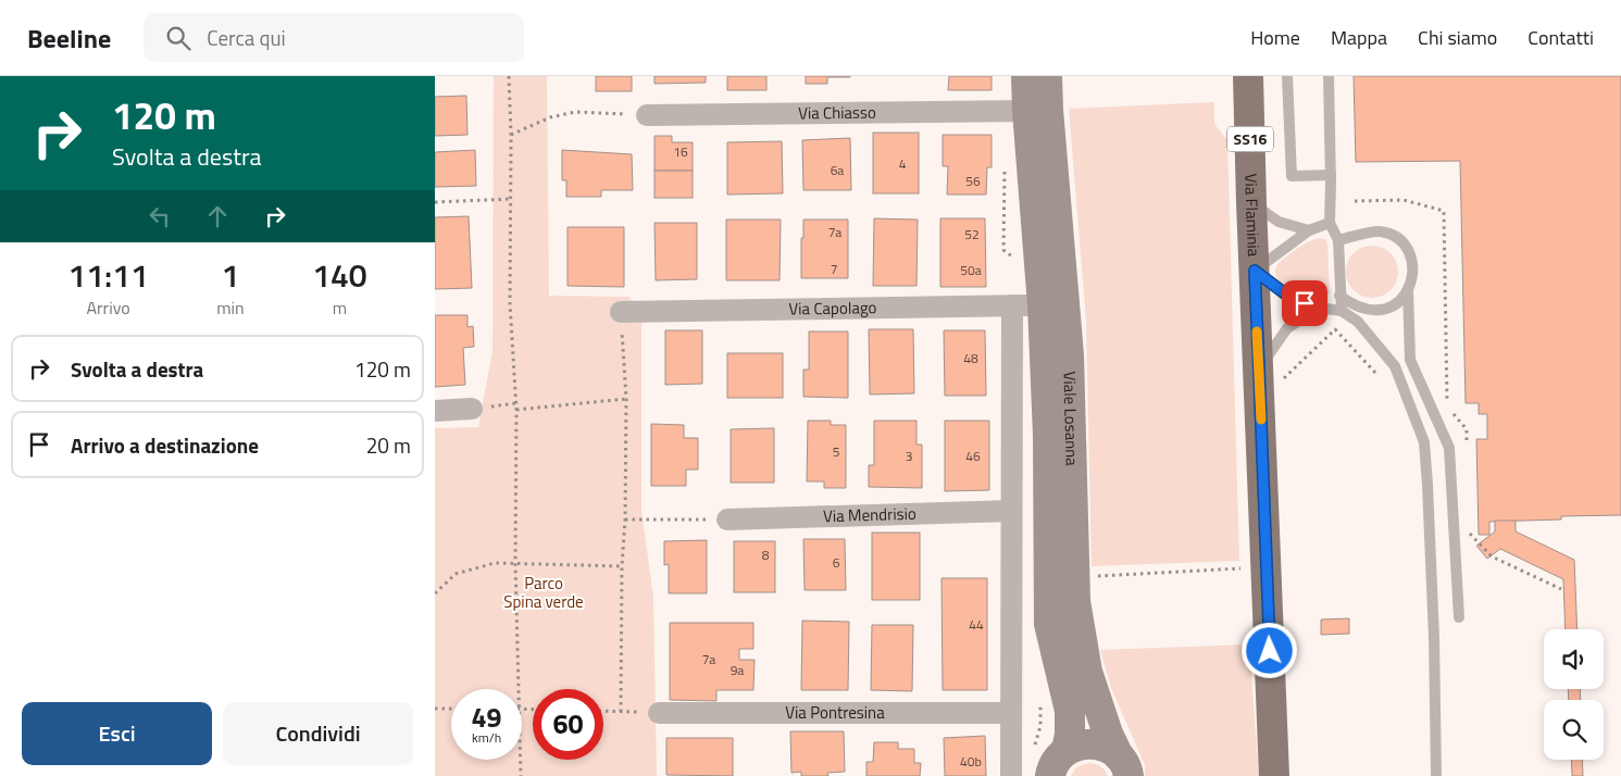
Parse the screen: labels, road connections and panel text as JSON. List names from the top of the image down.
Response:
{
  "streets": {
    "main road": ["SS16", "Via Flaminia", "Viale Losanna"],
    "street": [
      "Via Chiasso",
      "Via Capolago",
      "Via Mendrisio",
      "Via Pontresina"
    ]
  },
  "crossings": [
    ["Via Chiasso", "Viale Losanna"],
    ["Via Capolago", "Viale Losanna"]
  ],
  "parks": ["Parco Spina verde"],
  "house_numbers": [
    "16",
    "4",
    "6a",
    "56",
    "7a",
    "52",
    "7",
    "50a",
    "48",
    "5",
    "3",
    "46",
    "8",
    "6",
    "44",
    "7a",
    "9a",
    "40b"
  ],
  "page": {
    "header": "Beeline",
    "search": "Cerca qui",
    "nav": [
      "Home",
      "Mappa",
      "Chi siamo",
      "Contatti"
    ],
    "turn": ["120 m", "Svolta a destra"],
    "eta": [
      "11:11",
      "Arrivo",
      "1",
      "min",
      "140",
      "m"
    ],
    "list": [
      {
        "name": "Svolta a destra",
        "value": "120 m"
      },
      {
        "name": "Arrivo a destinazione",
        "value": "20 m"
      }
    ],
    "speed": "49 km/h",
    "limit": "60",
    "buttons": ["Esci", "Condividi"]
  }
}
